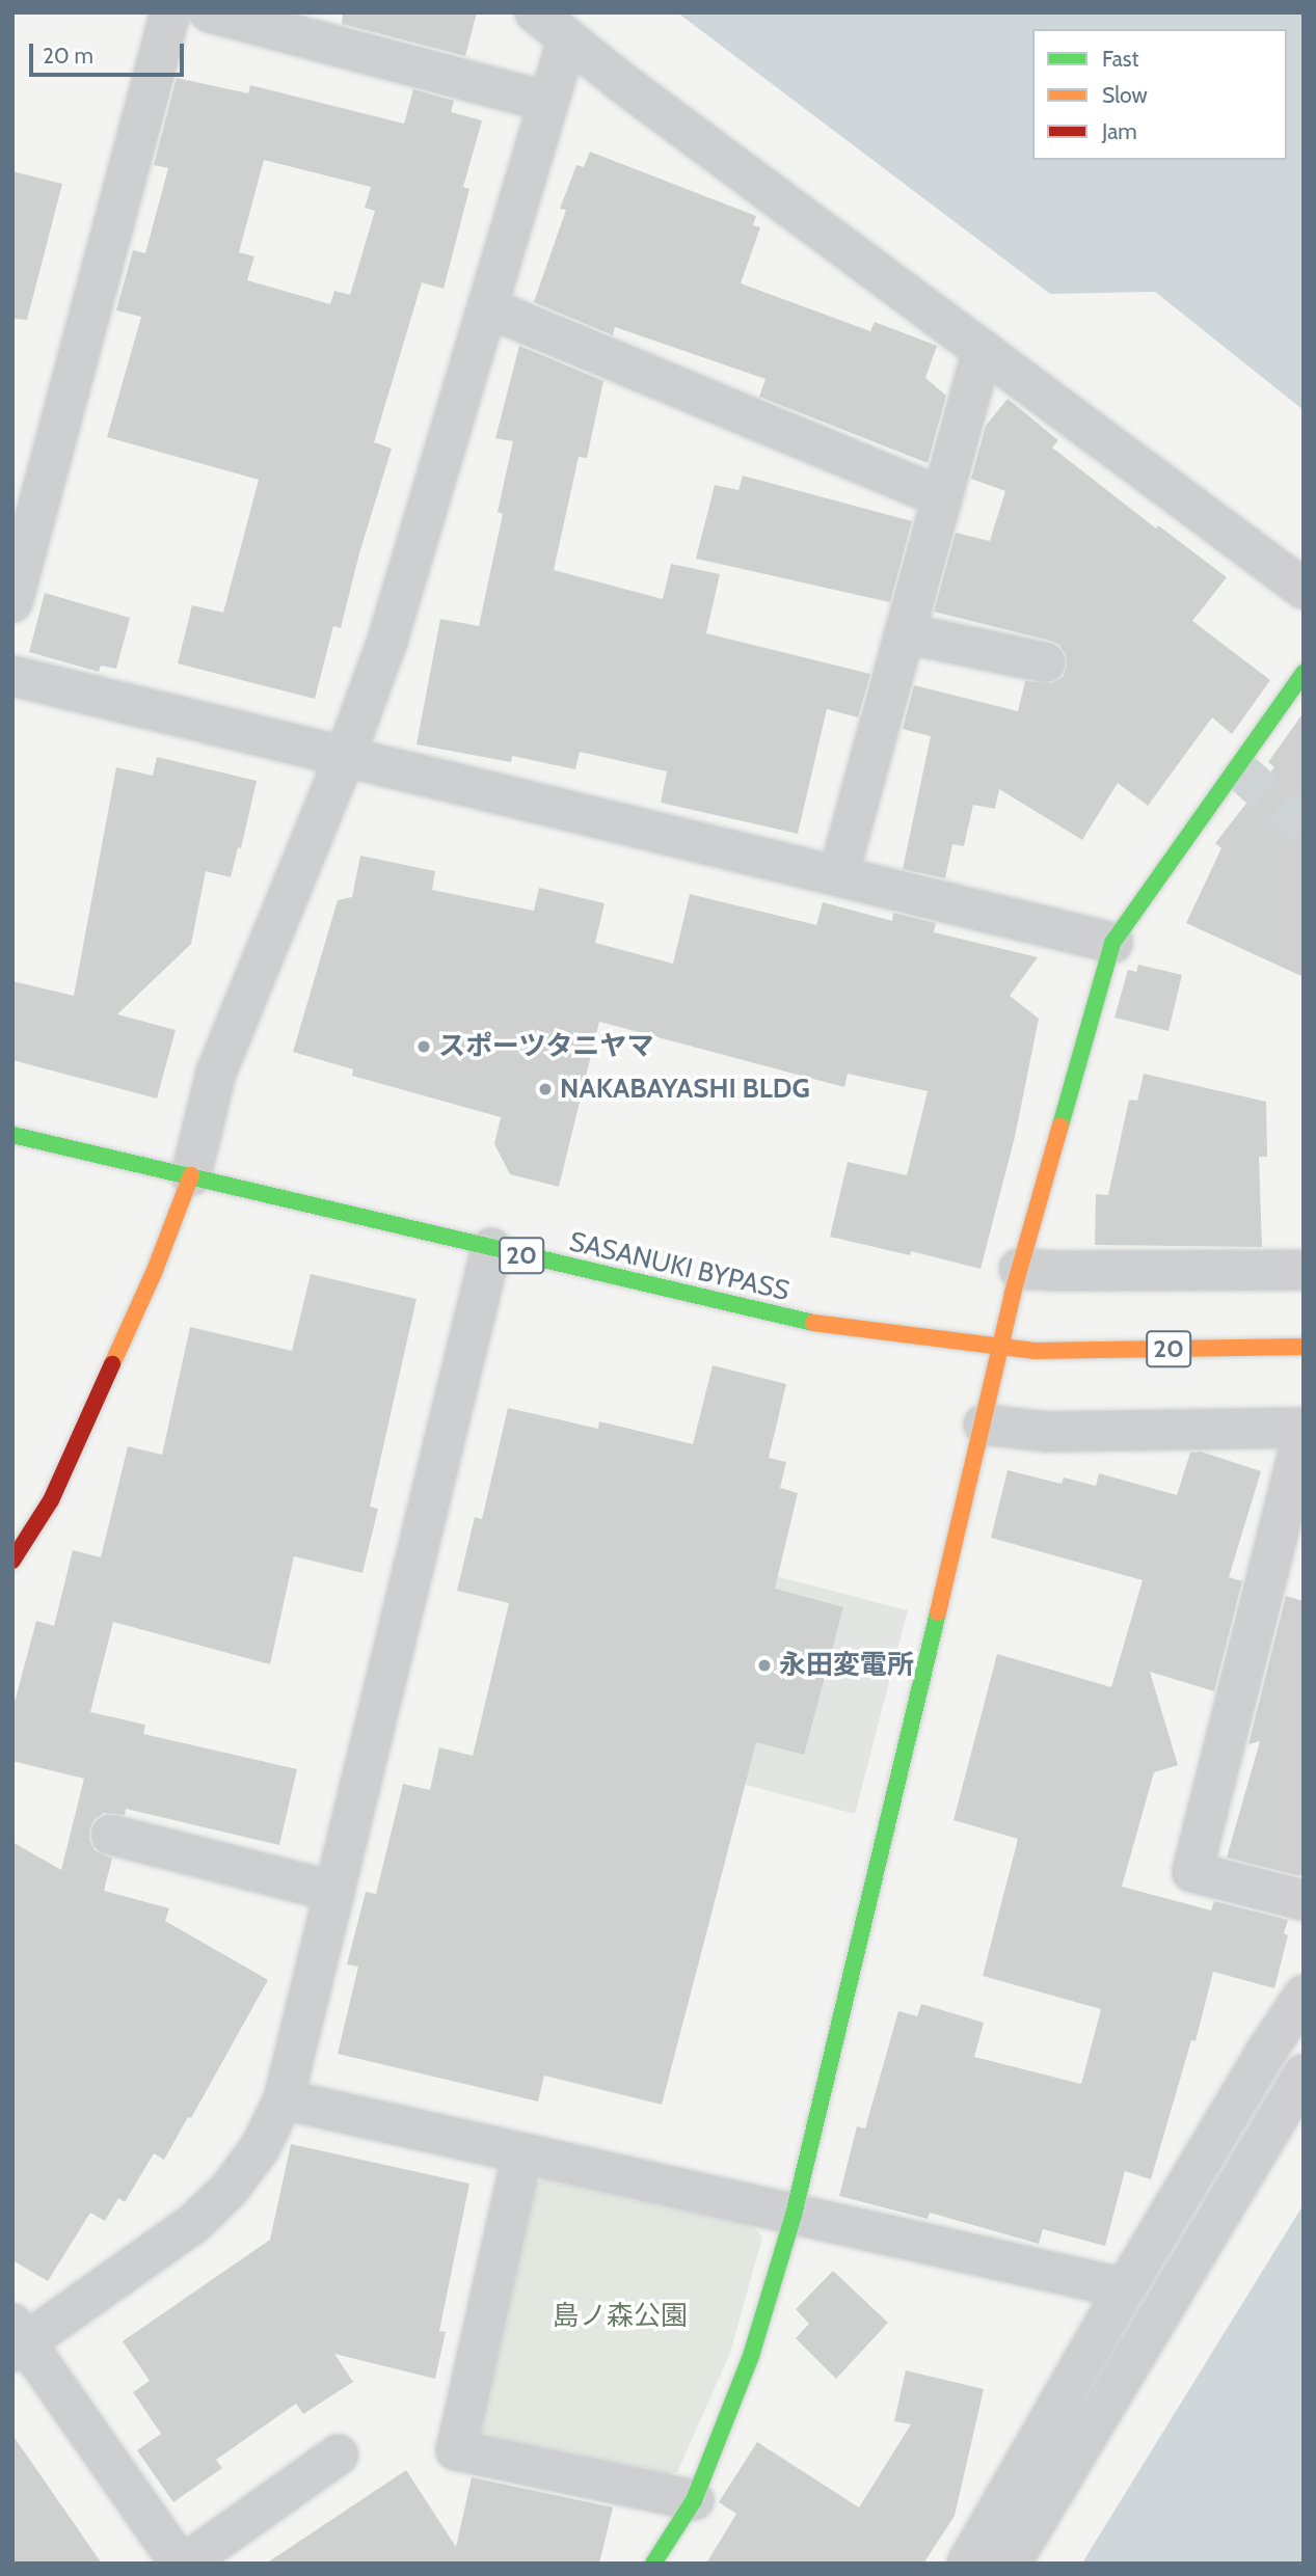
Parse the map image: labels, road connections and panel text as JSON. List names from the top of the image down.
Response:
{
  "streets": {
    "street": ["20", "SASANUKI BYPASS"]
  },
  "parks": ["島ノ森公園"],
  "places": ["スポーツタニヤマ", "NAKABAYASHI BLDG", "永田変電所"],
  "legend": ["Fast", "Slow", "Jam"],
  "scale_bar": "20 m"
}
